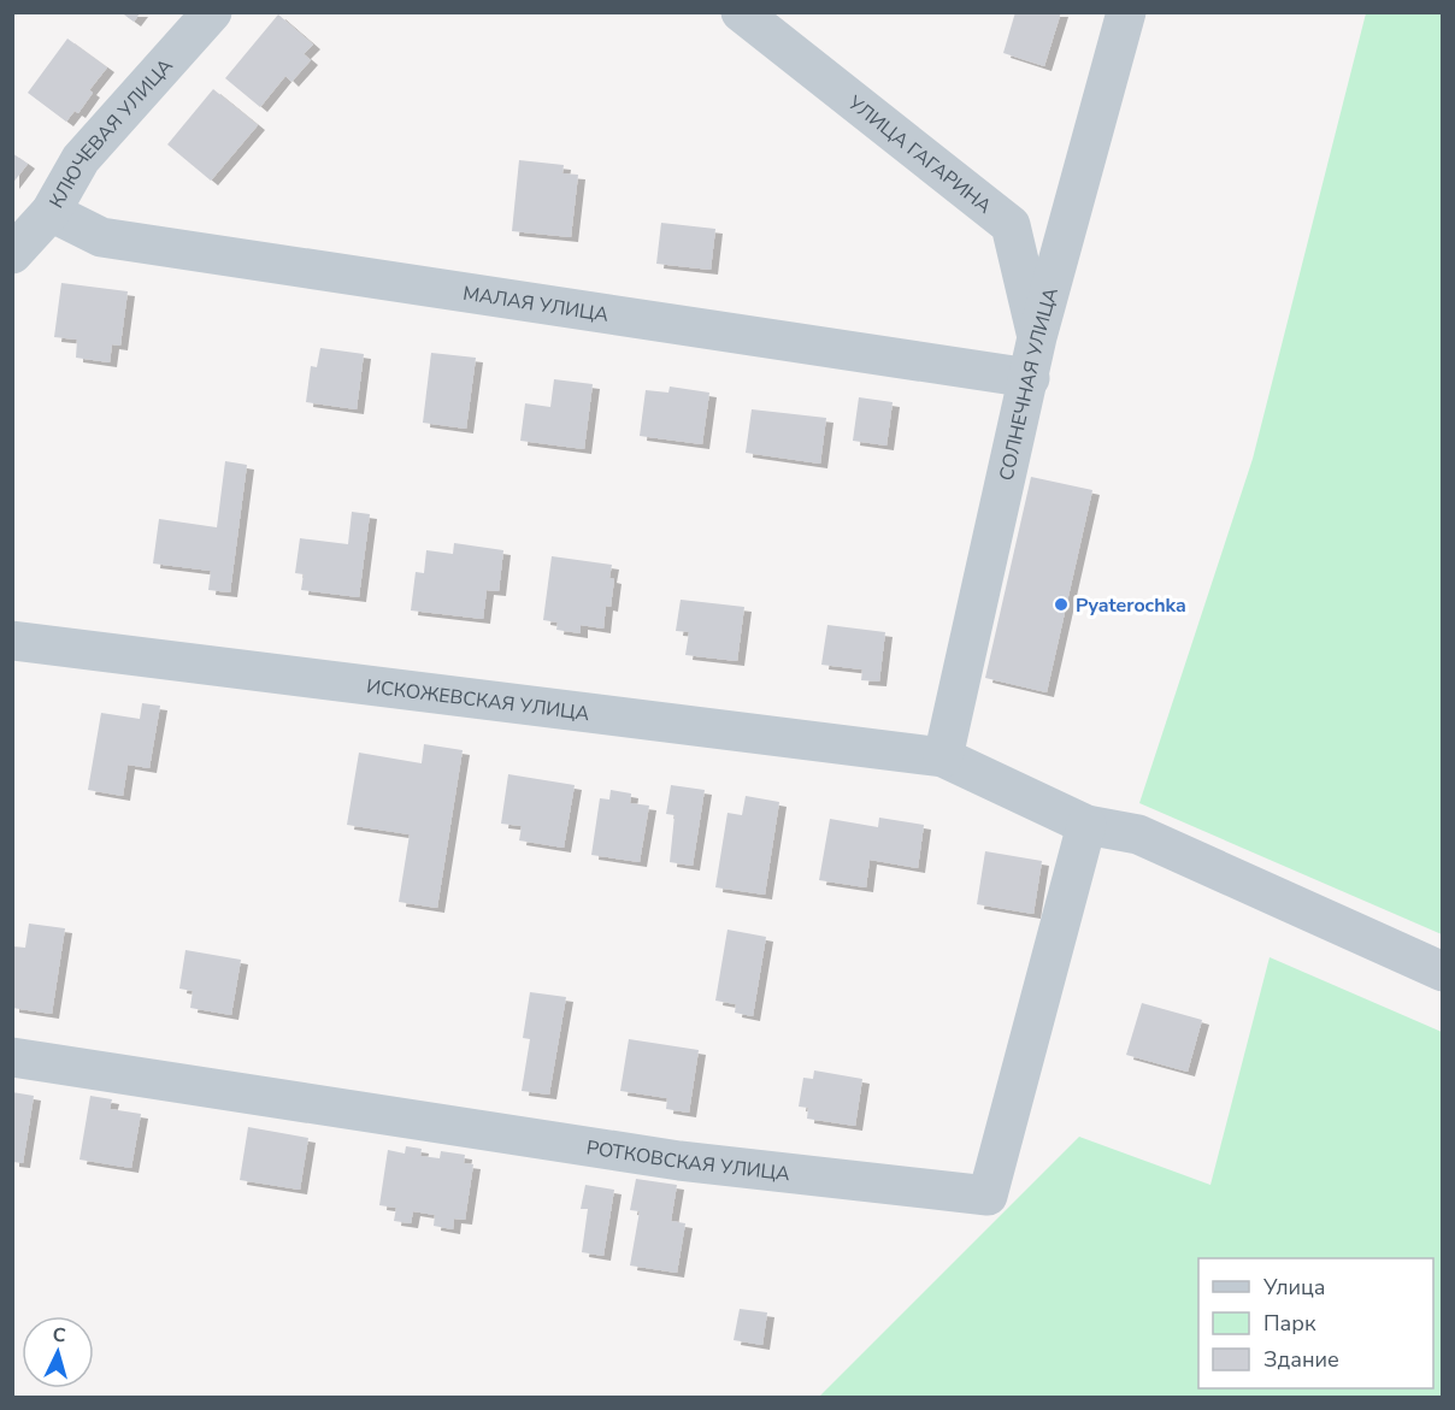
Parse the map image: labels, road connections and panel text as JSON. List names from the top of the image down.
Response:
{
  "streets": {
    "street": [
      "КЛЮЧЕВАЯ УЛИЦА",
      "УЛИЦА ГАГАРИНА",
      "МАЛАЯ УЛИЦА",
      "СОЛНЕЧНАЯ УЛИЦА",
      "ИСКОЖЕВСКАЯ УЛИЦА",
      "РОТКОВСКАЯ УЛИЦА"
    ]
  },
  "crossings": [
    ["КЛЮЧЕВАЯ УЛИЦА", "МАЛАЯ УЛИЦА"],
    ["УЛИЦА ГАГАРИНА", "СОЛНЕЧНАЯ УЛИЦА"],
    ["МАЛАЯ УЛИЦА", "СОЛНЕЧНАЯ УЛИЦА"],
    ["СОЛНЕЧНАЯ УЛИЦА", "ИСКОЖЕВСКАЯ УЛИЦА"],
    ["ИСКОЖЕВСКАЯ УЛИЦА", "РОТКОВСКАЯ УЛИЦА"]
  ],
  "places": ["Pyaterochka"],
  "legend": ["Улица", "Парк", "Здание"],
  "north": "top"
}
